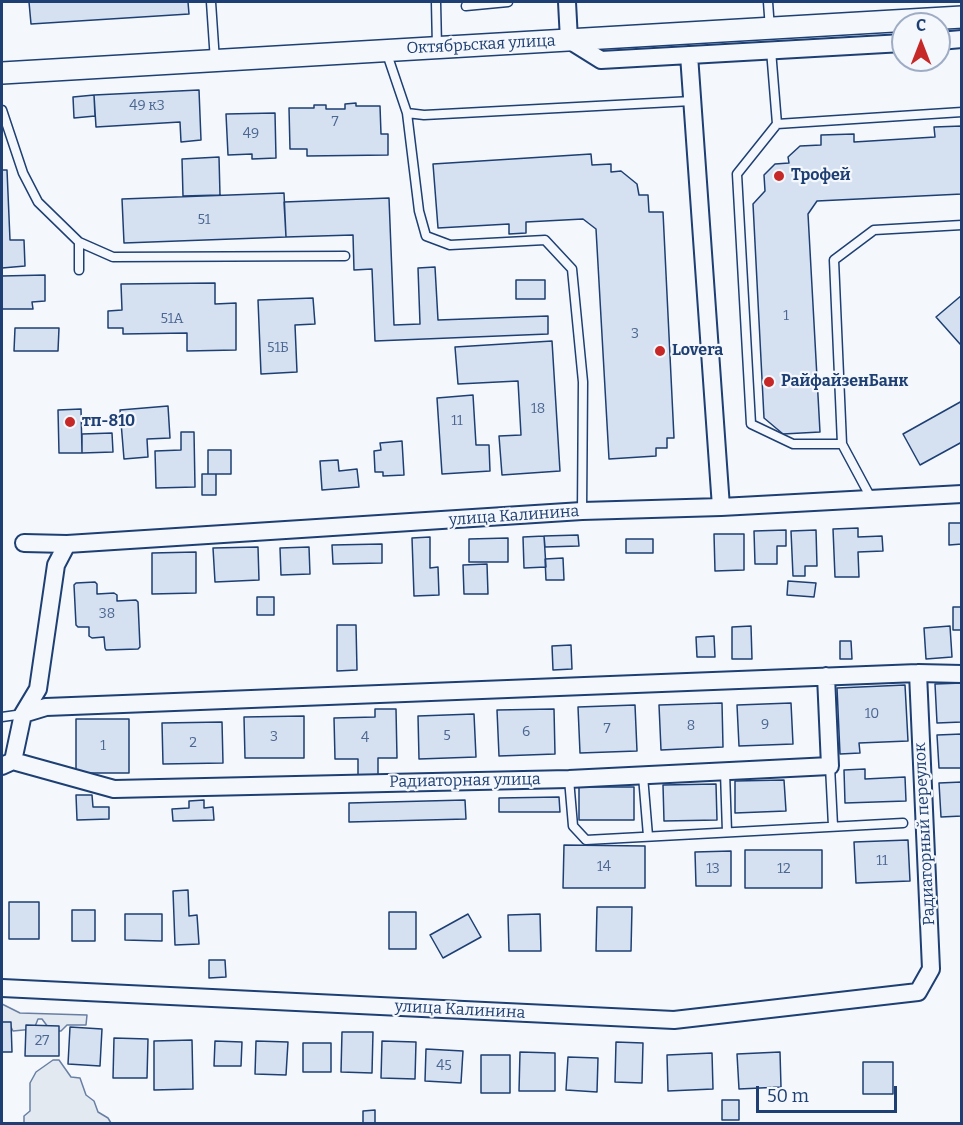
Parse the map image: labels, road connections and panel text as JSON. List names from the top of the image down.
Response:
{
  "streets": {
    "street": [
      "Октябрьская улица",
      "улица Калинина",
      "Радиаторная улица",
      "Радиаторный переулок"
    ]
  },
  "crossings": [
    ["улица Калинина", "Радиаторный переулок"]
  ],
  "places": [
    "Трофей",
    "Lovera",
    "РайфайзенБанк",
    "тп-810"
  ],
  "house_numbers": [
    "49 к3",
    "7",
    "49",
    "51",
    "1",
    "51А",
    "3",
    "51Б",
    "18",
    "11",
    "38",
    "10",
    "9",
    "8",
    "7",
    "6",
    "5",
    "3",
    "4",
    "2",
    "1",
    "11",
    "14",
    "13",
    "12",
    "27",
    "45"
  ],
  "scale_bar": "50 m",
  "north": "top"
}
